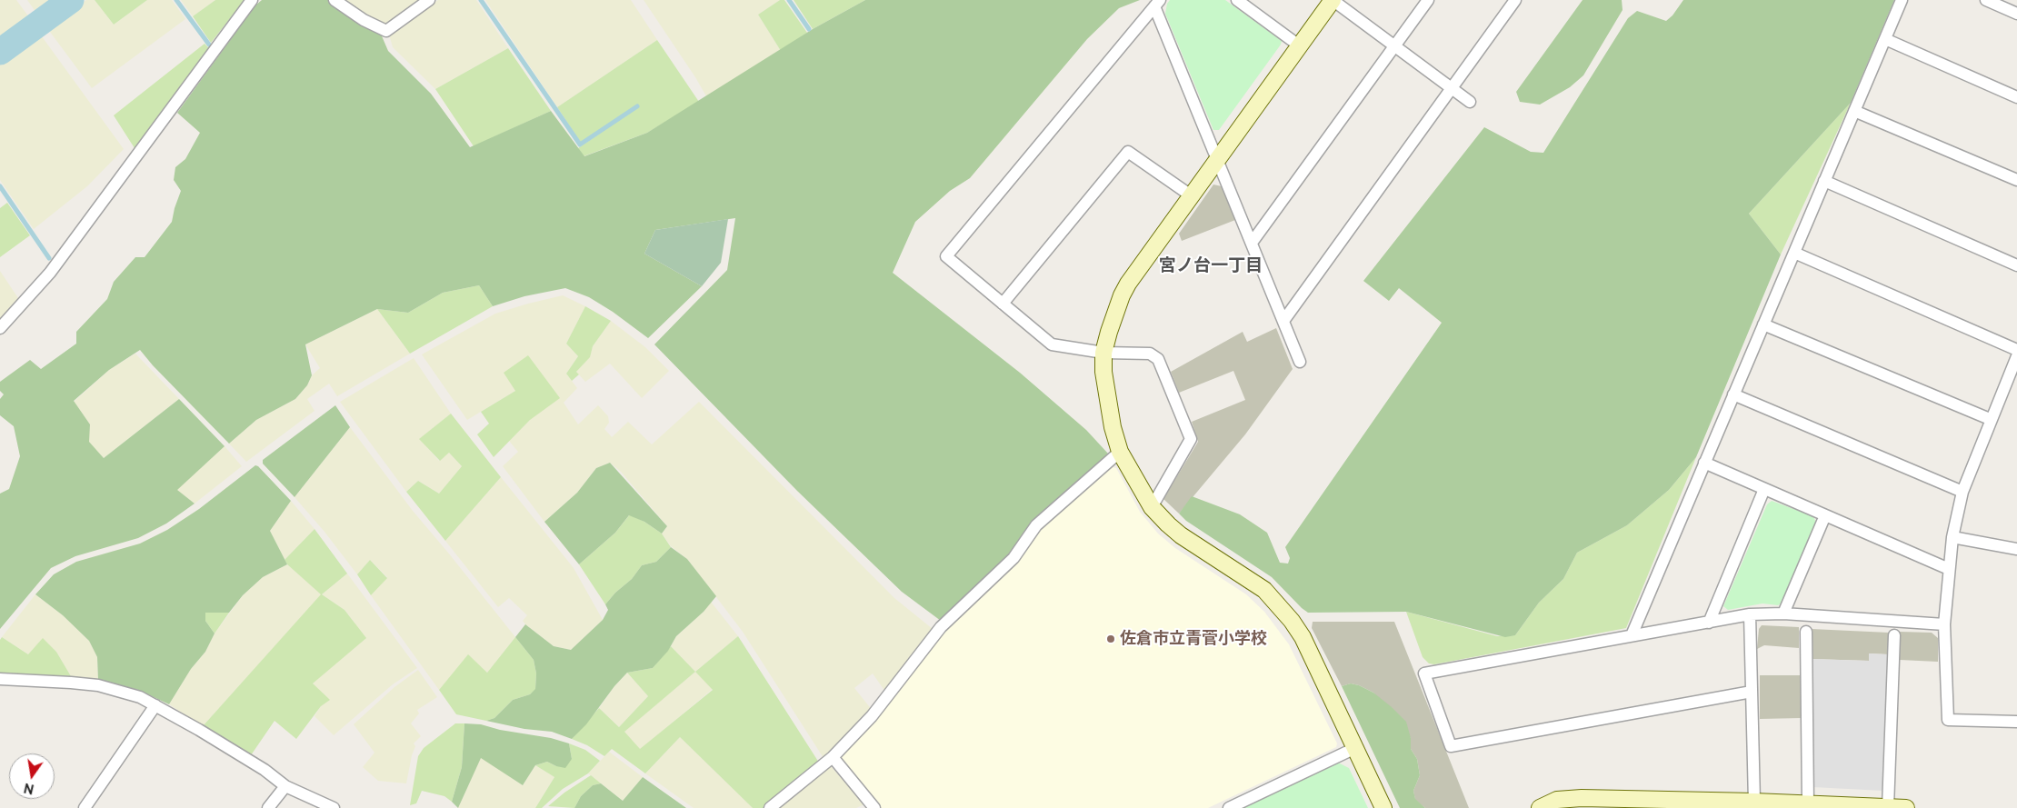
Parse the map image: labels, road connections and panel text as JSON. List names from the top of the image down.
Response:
{
  "districts": ["宮ノ台一丁目"],
  "places": ["佐倉市立青菅小学校"],
  "north": "bottom"
}
